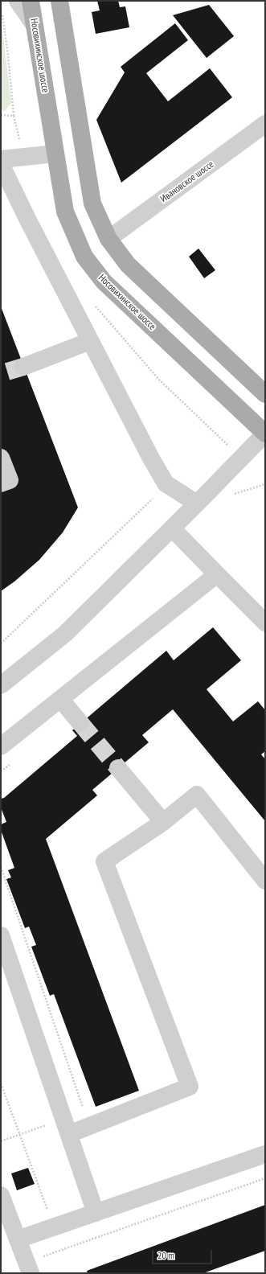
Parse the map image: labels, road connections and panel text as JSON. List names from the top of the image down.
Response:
{
  "streets": {
    "main road": ["Носовихинское шоссе"],
    "street": ["Ивановское шоссе"]
  },
  "scale_bar": "20 m"
}
